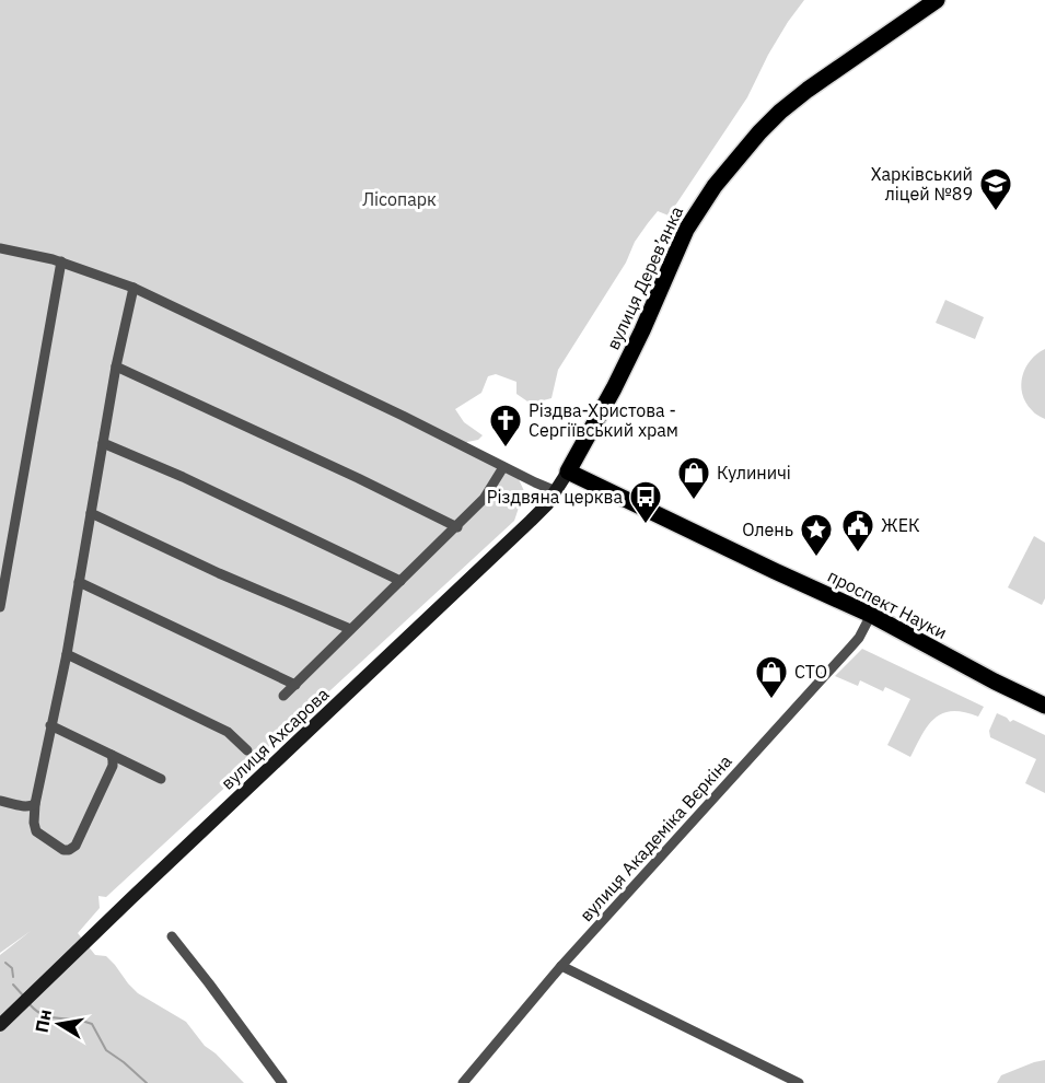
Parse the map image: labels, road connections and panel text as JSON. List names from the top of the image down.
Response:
{
  "streets": {
    "main road": ["вулиця Дерев’янка", "проспект Науки", "вулиця Ахсарова"],
    "street": ["вулиця Академіка Вєркіна"]
  },
  "crossings": [
    ["вулиця Дерев’янка", "проспект Науки"],
    ["вулиця Дерев’янка", "вулиця Ахсарова"],
    ["проспект Науки", "вулиця Ахсарова"],
    ["проспект Науки", "вулиця Академіка Вєркіна"]
  ],
  "parks": ["Лісопарк"],
  "places": {
    "school or university": ["Харківський ліцей №89"],
    "church": ["Різдва-Христова - Сергіївський храм"],
    "shop": ["Кулиничі", "СТО"],
    "bus stop": ["Різдвяна церква"],
    "public building": ["ЖЕК"],
    "place": ["Олень"]
  },
  "north": "left"
}
